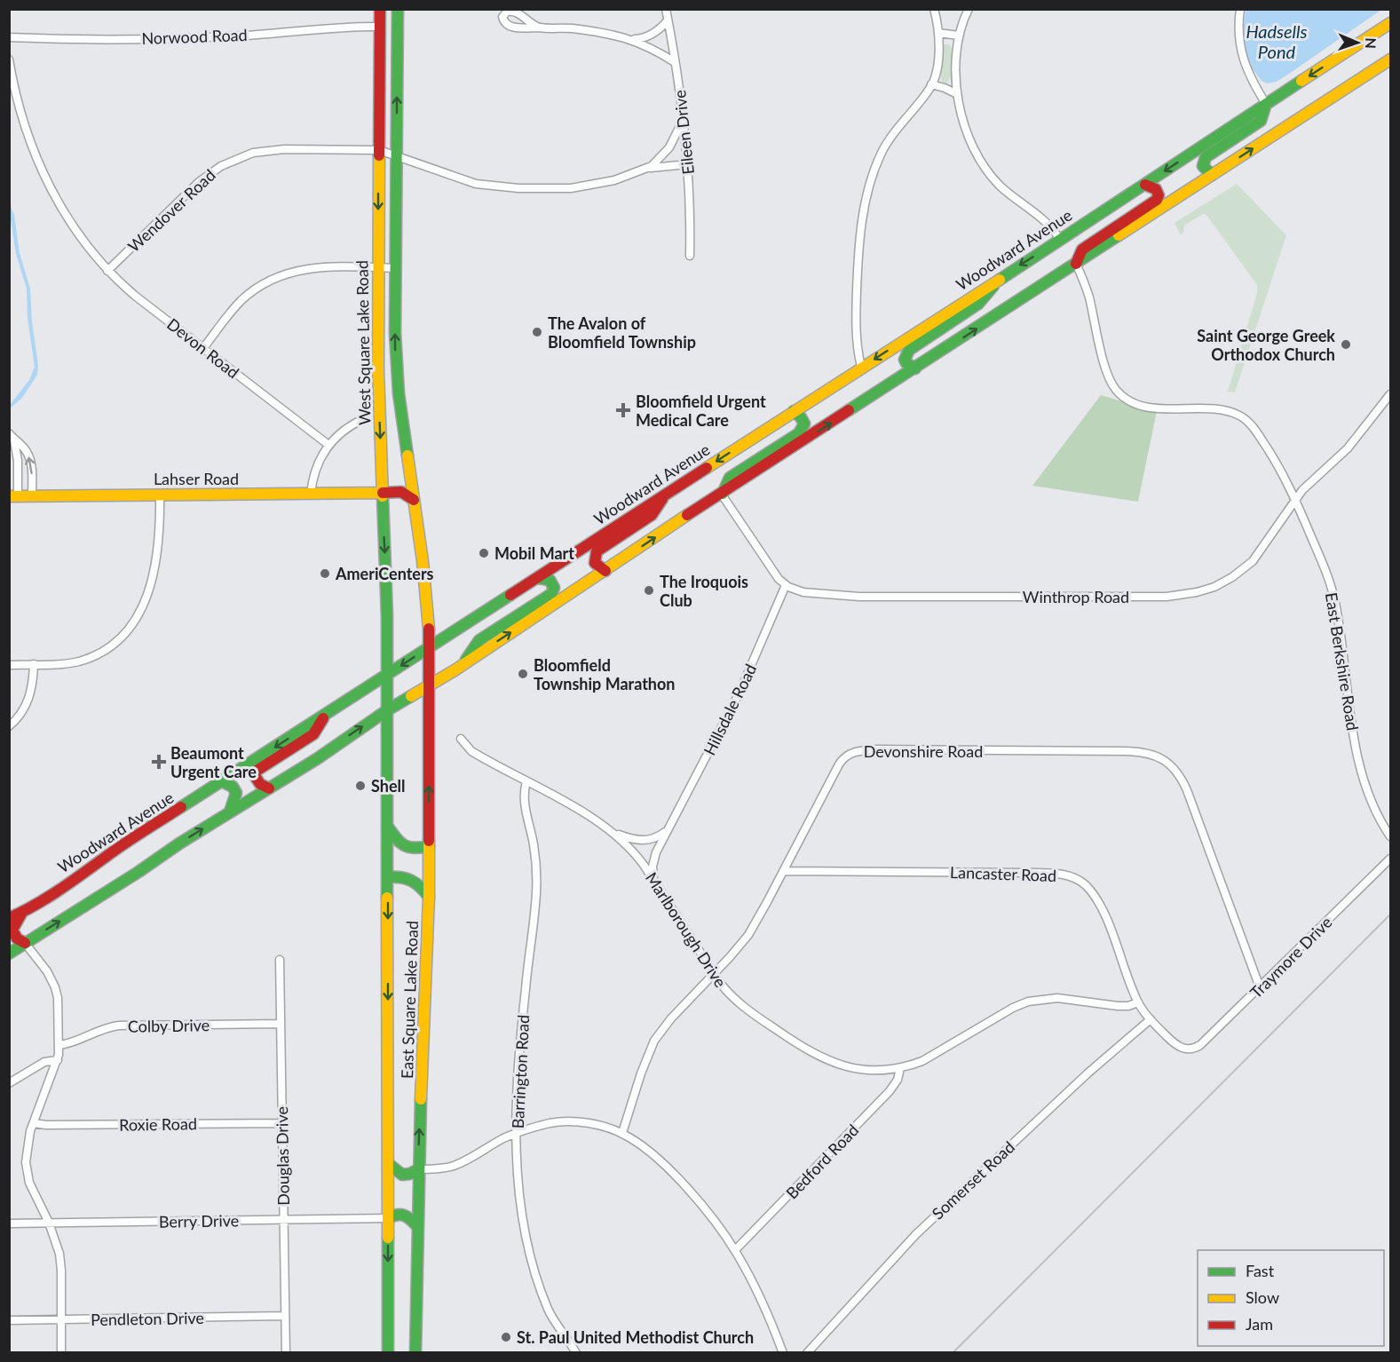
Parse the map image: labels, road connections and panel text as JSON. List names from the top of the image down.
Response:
{
  "streets": {
    "main road": [
      "Woodward Avenue",
      "West Square Lake Road",
      "Lahser Road",
      "East Square Lake Road"
    ],
    "street": [
      "Norwood Road",
      "Eileen Drive",
      "Wendover Road",
      "Devon Road",
      "Winthrop Road",
      "East Berkshire Road",
      "Hillsdale Road",
      "Devonshire Road",
      "Lancaster Road",
      "Marlborough Drive",
      "Traymore Drive",
      "Colby Drive",
      "Barrington Road",
      "Roxie Road",
      "Douglas Drive",
      "Bedford Road",
      "Somerset Road",
      "Berry Drive",
      "Pendleton Drive"
    ]
  },
  "crossings": [
    ["Norwood Road", "West Square Lake Road"],
    ["Wendover Road", "West Square Lake Road"],
    ["Wendover Road", "Devon Road"],
    ["Woodward Avenue", "West Square Lake Road"],
    ["Woodward Avenue", "East Square Lake Road"],
    ["West Square Lake Road", "Lahser Road"],
    ["West Square Lake Road", "East Square Lake Road"],
    ["Winthrop Road", "East Berkshire Road"],
    ["Winthrop Road", "Hillsdale Road"],
    ["Hillsdale Road", "Marlborough Drive"],
    ["Devonshire Road", "Lancaster Road"],
    ["Devonshire Road", "Marlborough Drive"],
    ["Devonshire Road", "Traymore Drive"],
    ["Lancaster Road", "Marlborough Drive"],
    ["Lancaster Road", "Traymore Drive"],
    ["Lancaster Road", "Somerset Road"],
    ["Marlborough Drive", "Barrington Road"],
    ["Marlborough Drive", "Bedford Road"],
    ["East Square Lake Road", "Berry Drive"],
    ["Colby Drive", "Douglas Drive"],
    ["Roxie Road", "Douglas Drive"],
    ["Douglas Drive", "Berry Drive"],
    ["Douglas Drive", "Pendleton Drive"]
  ],
  "water": ["Hadsells Pond"],
  "places": {
    "other": [
      "The Avalon of Bloomfield Township",
      "Saint George Greek Orthodox Church",
      "Mobil Mart",
      "AmeriCenters",
      "The Iroquois Club",
      "Bloomfield Township Marathon",
      "Shell",
      "St. Paul United Methodist Church"
    ],
    "health": ["Bloomfield Urgent Medical Care", "Beaumont Urgent Care"]
  },
  "legend": ["Fast", "Slow", "Jam"],
  "north": "right"
}
